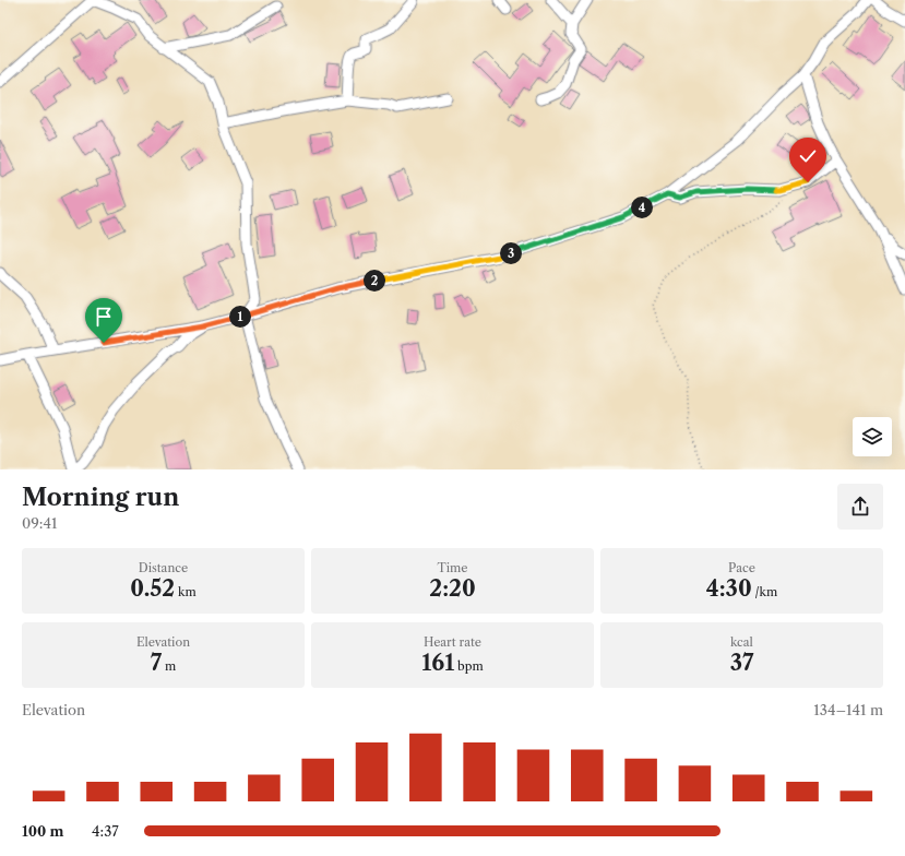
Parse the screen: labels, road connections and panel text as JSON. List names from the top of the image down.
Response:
{
  "page": {
    "pins": [
      "4",
      "3",
      "2",
      "1"
    ],
    "heading": ["Morning run", "09:41"],
    "stats": [
      ["Distance", "0.52 km"],
      ["Time", "2:20"],
      ["Pace", "4:30 /km"],
      ["Elevation", "7 m"],
      ["Heart rate", "161 bpm"],
      ["kcal", "37"]
    ],
    "chart": ["Elevation", "134–141 m"],
    "list": [
      {
        "name": "100 m",
        "note": "4:37"
      }
    ]
  }
}
